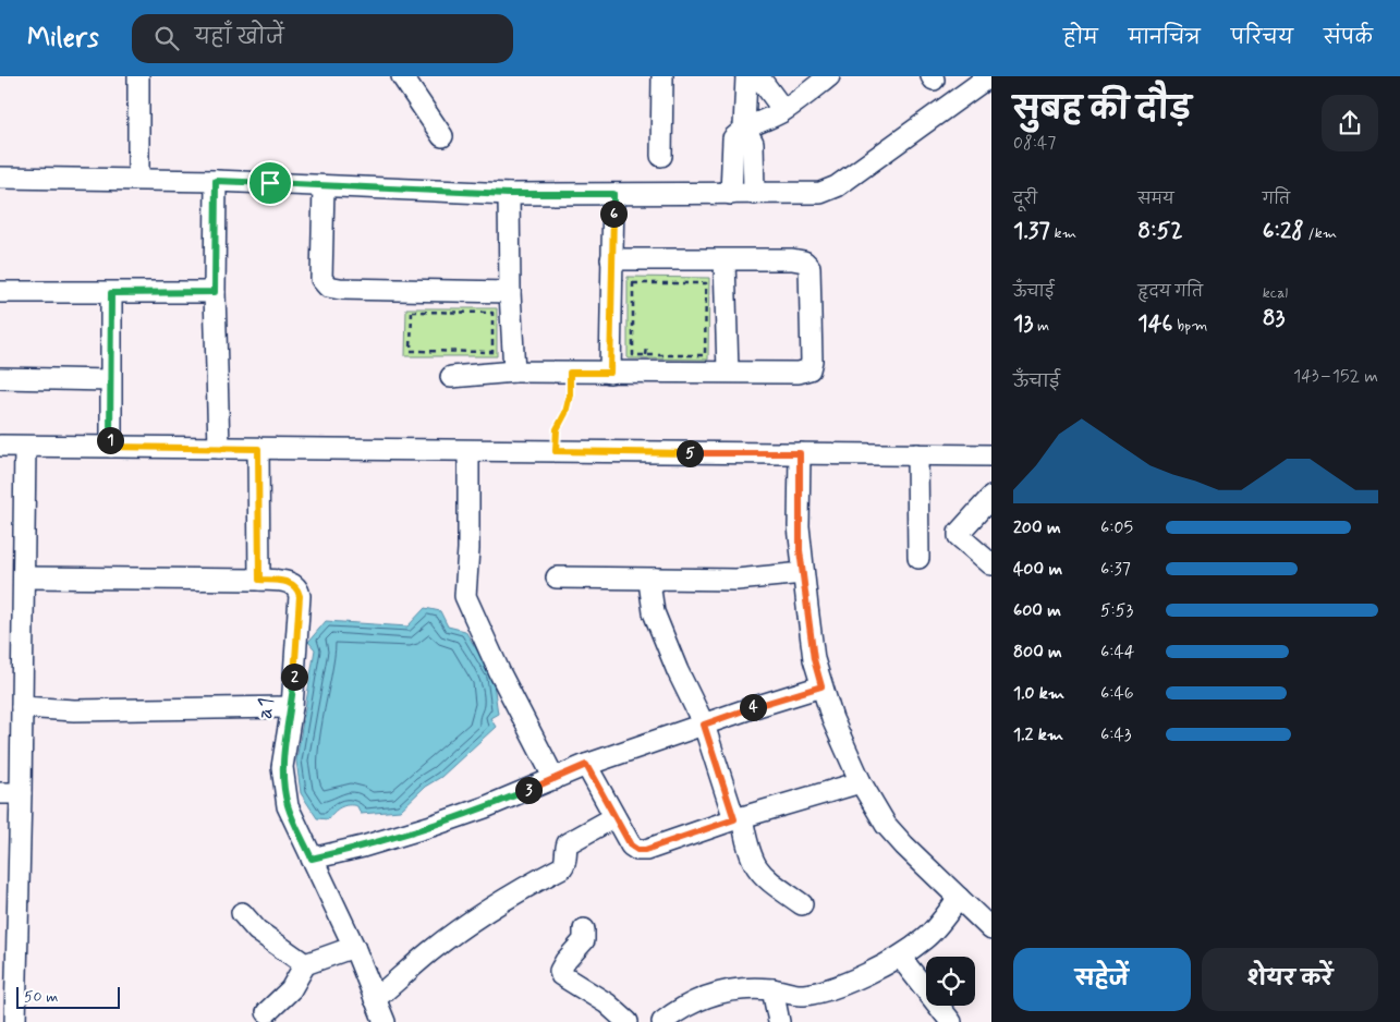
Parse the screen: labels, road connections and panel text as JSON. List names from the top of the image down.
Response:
{
  "streets": {
    "street": ["a1"]
  },
  "scale_bar": "50 m",
  "page": {
    "header": "Milers",
    "search": "यहाँ खोजें",
    "nav": [
      "होम",
      "मानचित्र",
      "परिचय",
      "संपर्क"
    ],
    "heading": ["सुबह की दौड़", "08:47"],
    "stats": [
      ["दूरी", "1.37 km"],
      ["समय", "8:52"],
      ["गति", "6:28 /km"],
      ["ऊँचाई", "13 m"],
      ["हृदय गति", "146 bpm"],
      ["kcal", "83"]
    ],
    "pins": [
      "6",
      "1",
      "5",
      "2",
      "4",
      "3"
    ],
    "chart": ["ऊँचाई", "143–152 m"],
    "list": [
      {
        "name": "200 m",
        "note": "6:05"
      },
      {
        "name": "400 m",
        "note": "6:37"
      },
      {
        "name": "600 m",
        "note": "5:53"
      },
      {
        "name": "800 m",
        "note": "6:44"
      },
      {
        "name": "1.0 km",
        "note": "6:46"
      },
      {
        "name": "1.2 km",
        "note": "6:43"
      }
    ],
    "buttons": ["सहेजें", "शेयर करें"],
    "scale": "50 m"
  }
}
